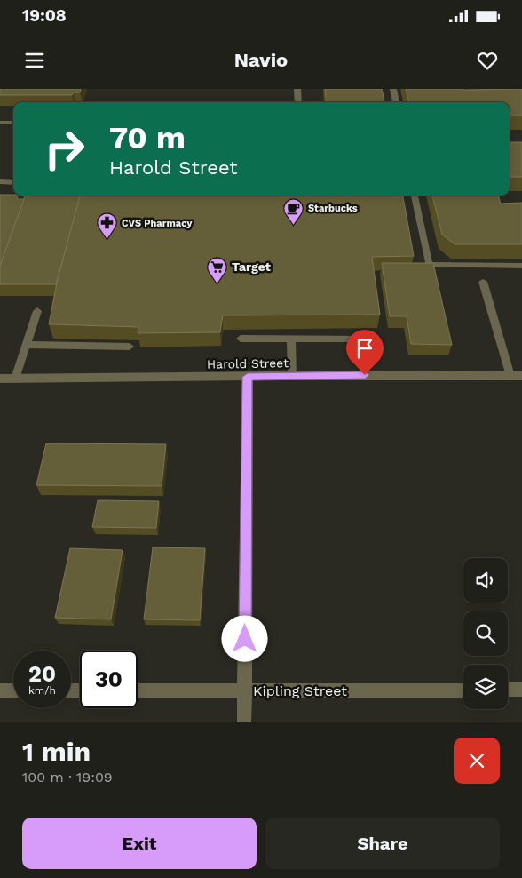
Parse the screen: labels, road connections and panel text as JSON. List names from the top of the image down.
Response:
{
  "streets": {
    "street": ["Harold Street", "Kipling Street"]
  },
  "places": {
    "cafe": ["Starbucks"],
    "pharmacy": ["CVS Pharmacy"],
    "supermarket": ["Target"]
  },
  "page": {
    "status": "19:08",
    "header": "Navio",
    "turn": ["70 m", "Harold Street"],
    "speed": "20 km/h",
    "limit": "30",
    "heading": ["1 min", "100 m · 19:09"],
    "buttons": ["Exit", "Share"]
  }
}
